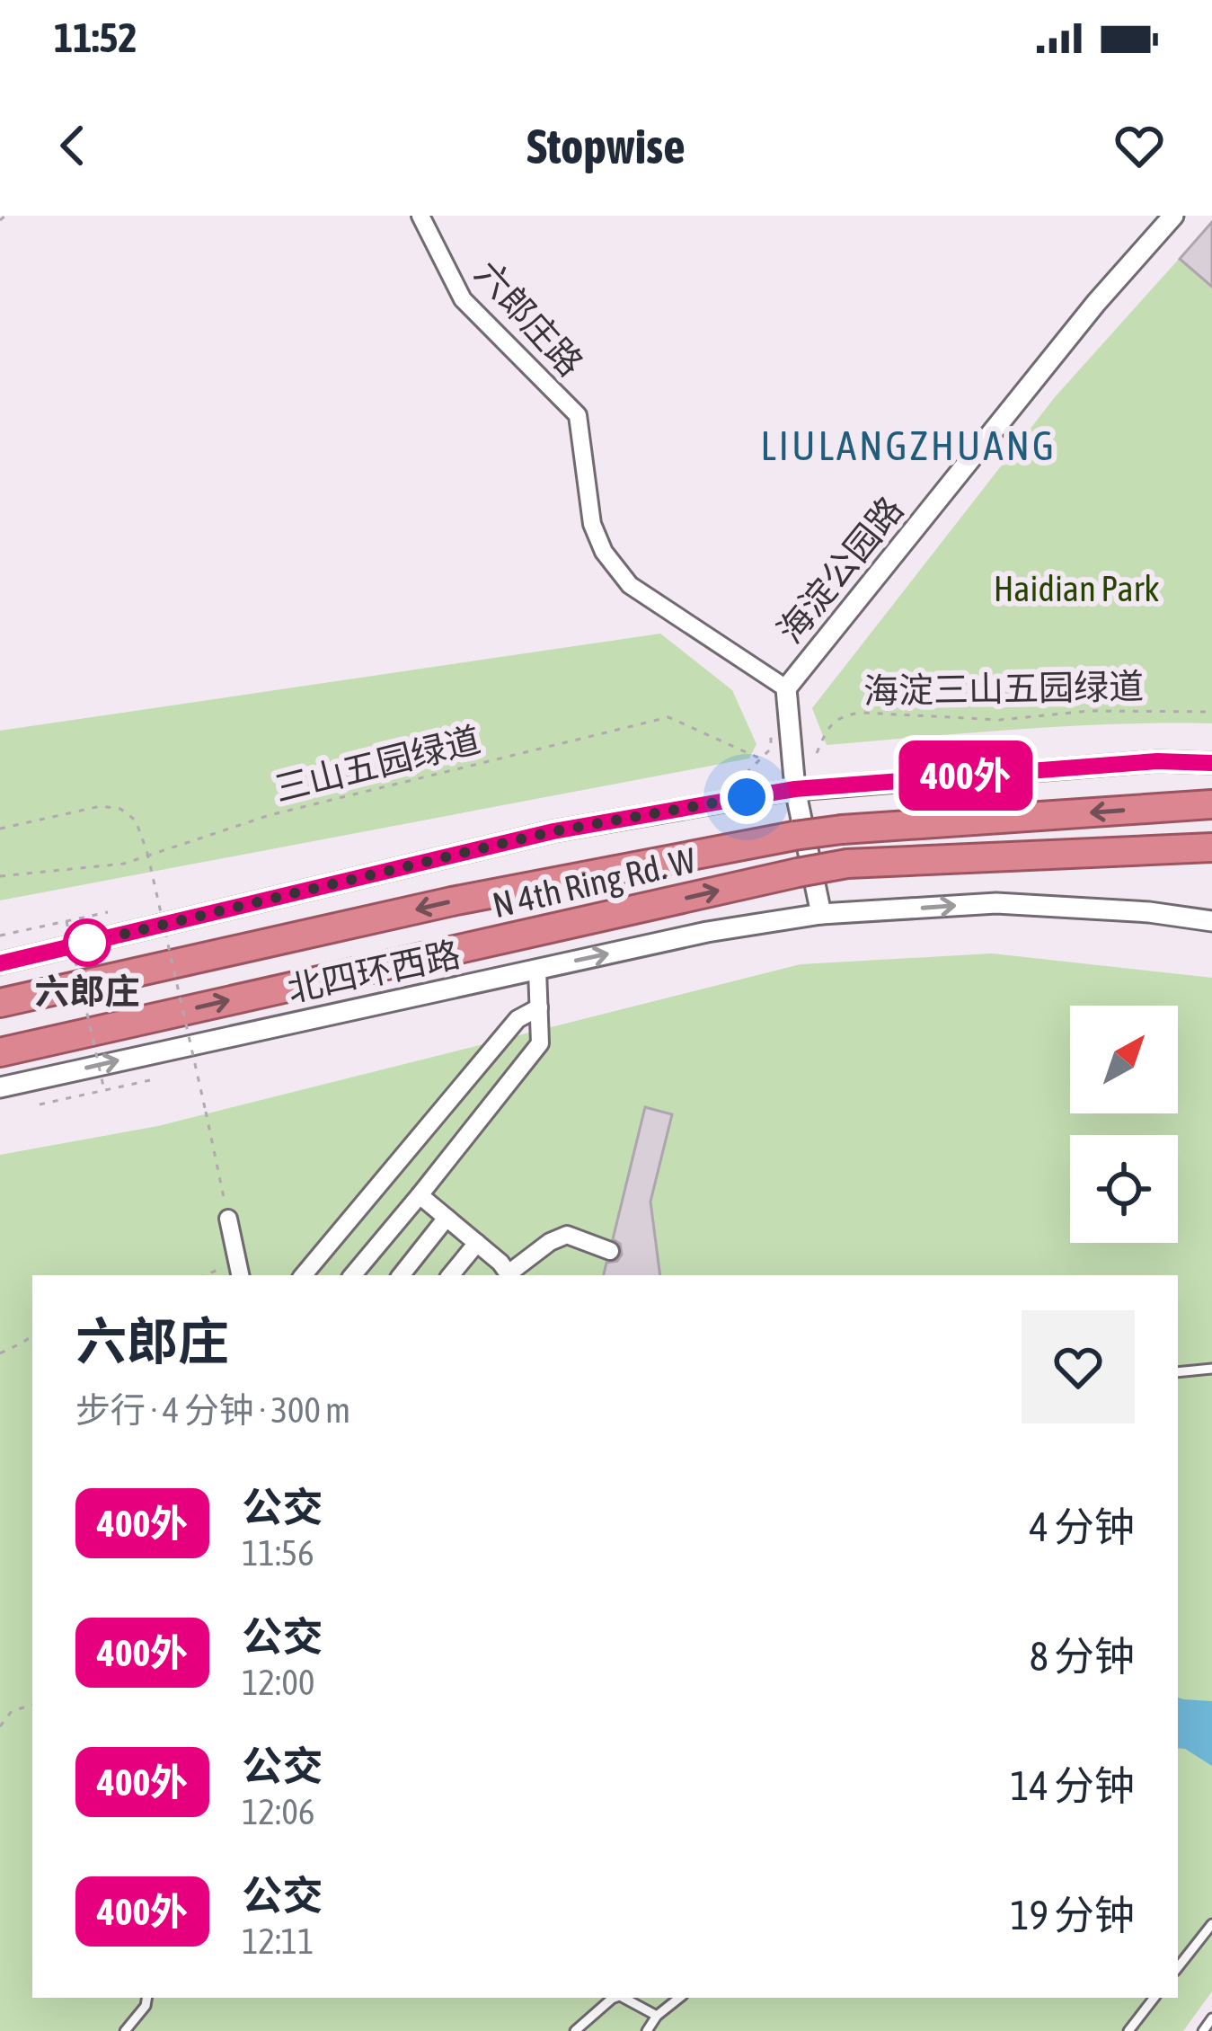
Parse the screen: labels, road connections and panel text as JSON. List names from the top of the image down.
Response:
{
  "streets": {
    "highway": ["N 4th Ring Rd. W"],
    "street": ["六郎庄路", "海淀公园路", "北四环西路"],
    "path": ["海淀三山五园绿道", "三山五园绿道"]
  },
  "crossings": [
    ["六郎庄路", "海淀公园路"],
    ["海淀公园路", "北四环西路"]
  ],
  "districts": ["LIULANGZHUANG"],
  "parks": ["Haidian Park"],
  "places": ["六郎庄"],
  "lines": ["bus line 400外"],
  "north": "top right",
  "page": {
    "status": "11:52",
    "header": "Stopwise",
    "on_map": "400外",
    "heading": ["六郎庄", "步行 · 4 分钟 · 300 m"],
    "list": [
      {
        "mark": "400外",
        "name": "公交",
        "note": "11:56",
        "value": "4 分钟"
      },
      {
        "mark": "400外",
        "name": "公交",
        "note": "12:00",
        "value": "8 分钟"
      },
      {
        "mark": "400外",
        "name": "公交",
        "note": "12:06",
        "value": "14 分钟"
      },
      {
        "mark": "400外",
        "name": "公交",
        "note": "12:11",
        "value": "19 分钟"
      }
    ]
  }
}
